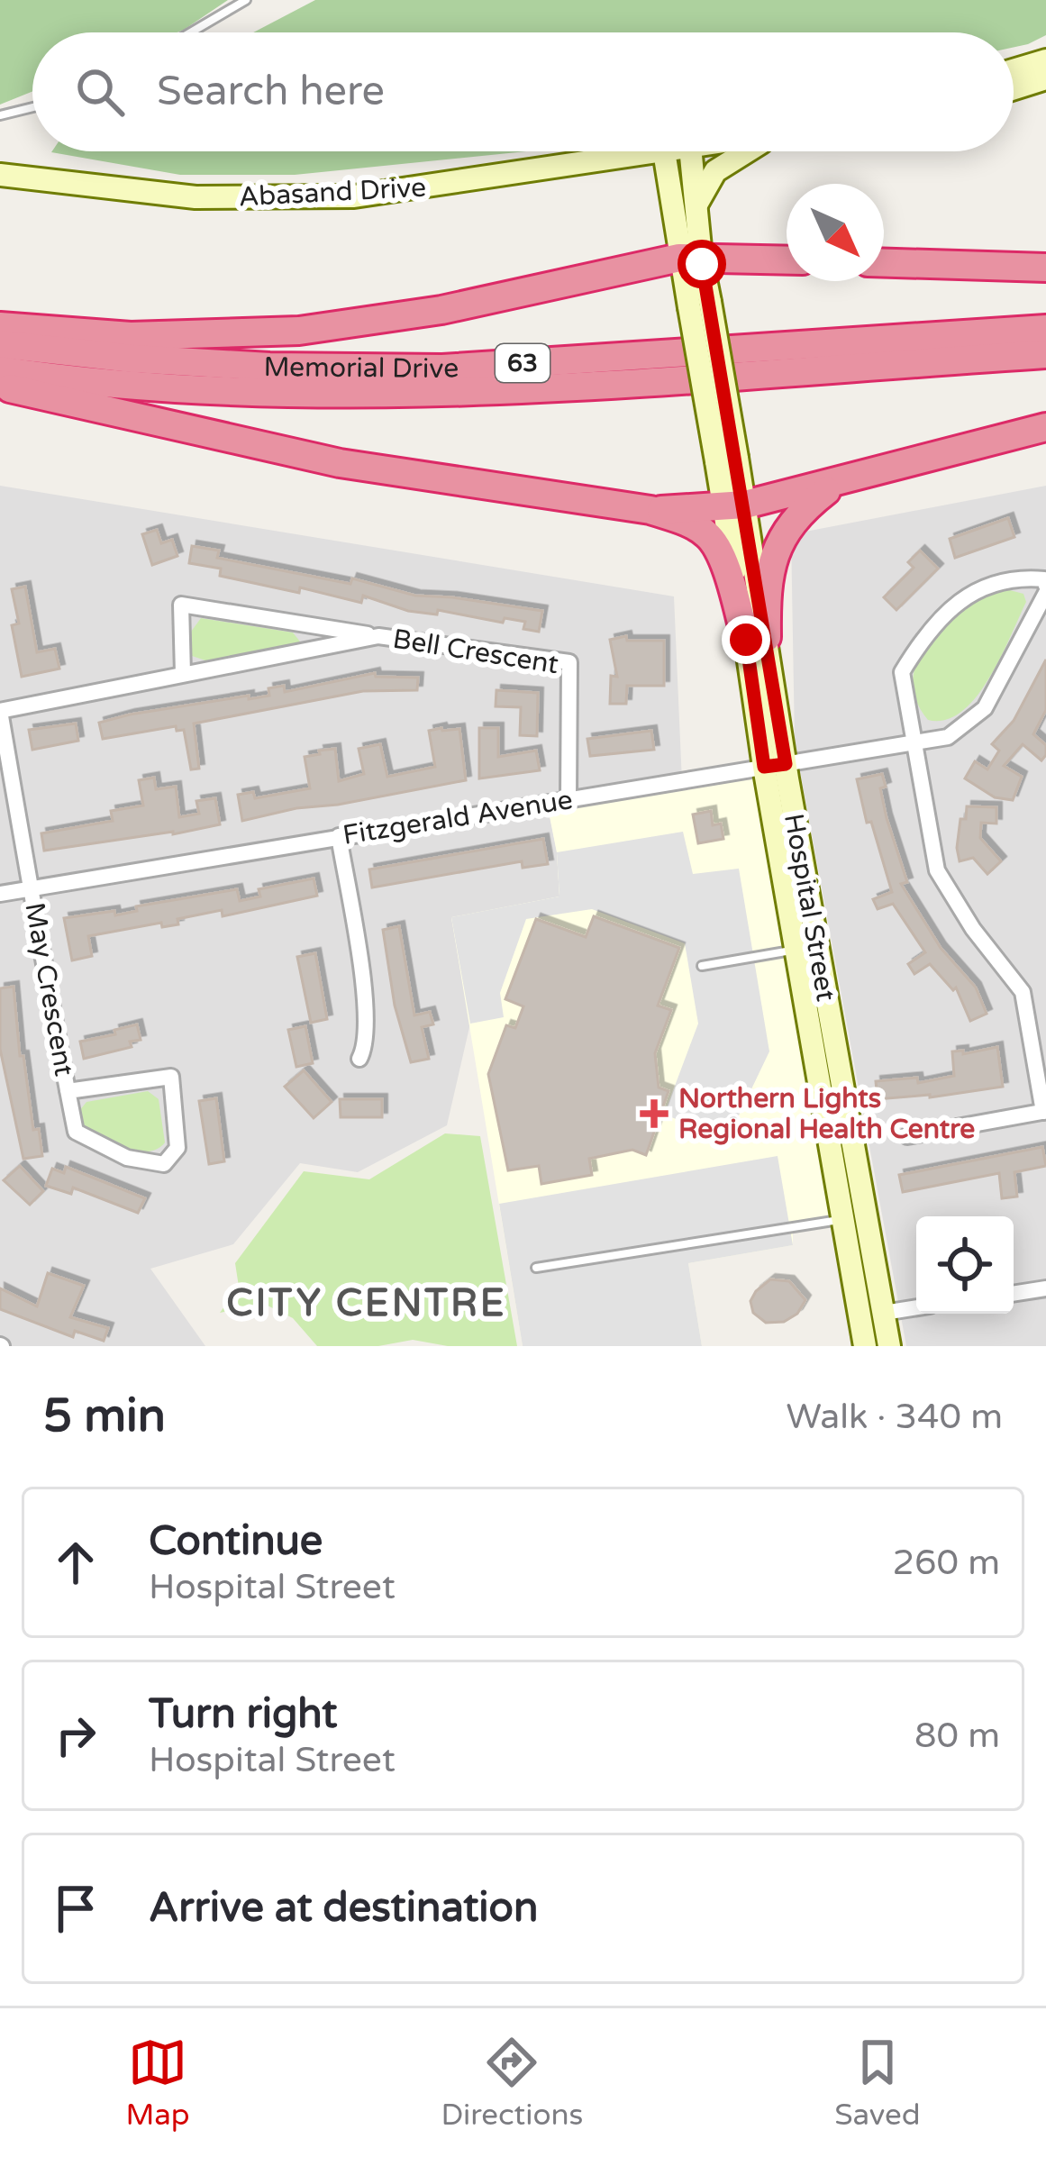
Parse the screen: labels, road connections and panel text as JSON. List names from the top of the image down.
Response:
{
  "streets": {
    "highway": ["63", "Memorial Drive"],
    "main road": ["Abasand Drive", "Hospital Street"],
    "street": ["Bell Crescent", "Fitzgerald Avenue", "May Crescent"]
  },
  "crossings": [
    ["Bell Crescent", "Fitzgerald Avenue"],
    ["Bell Crescent", "May Crescent"],
    ["Fitzgerald Avenue", "Hospital Street"],
    ["Fitzgerald Avenue", "May Crescent"]
  ],
  "districts": ["CITY CENTRE"],
  "places": {
    "health": ["Northern Lights Regional Health Centre"]
  },
  "north": "bottom right",
  "page": {
    "search": "Search here",
    "heading": ["5 min", "Walk · 340 m"],
    "list": [
      ["Continue", "Hospital Street", "260 m"],
      ["Turn right", "Hospital Street", "80 m"],
      "Arrive at destination"
    ],
    "nav": ["Map", "Directions", "Saved"]
  }
}
